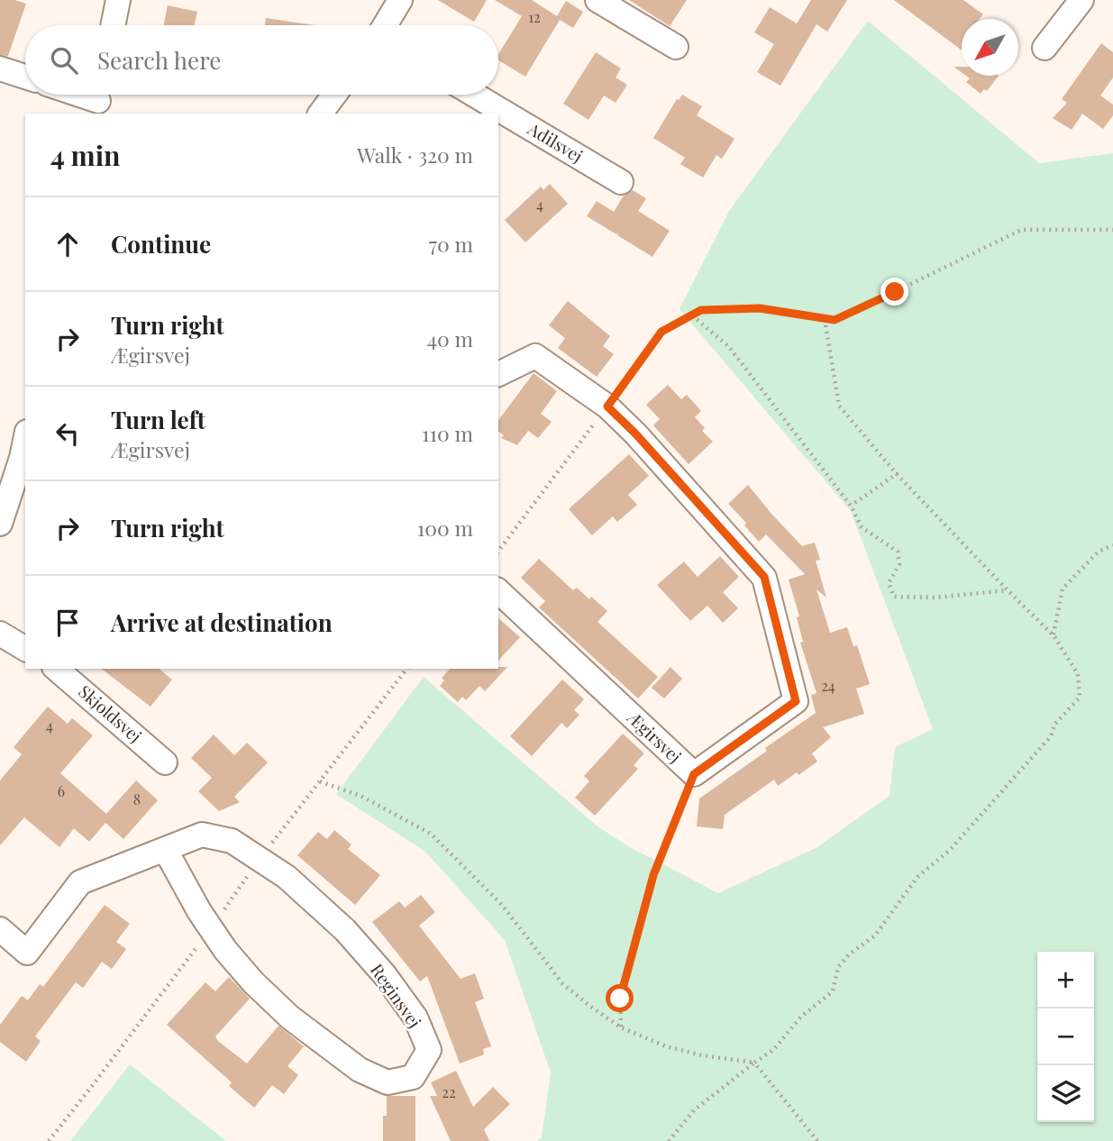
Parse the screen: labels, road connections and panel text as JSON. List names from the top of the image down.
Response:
{
  "streets": {
    "street": [
      "Adilsvej",
      "Skjoldsvej",
      "Ægirsvej",
      "Reginsvej"
    ]
  },
  "house_numbers": [
    "12",
    "4",
    "24",
    "4",
    "6",
    "8",
    "22"
  ],
  "north": "bottom left",
  "page": {
    "search": "Search here",
    "heading": ["4 min", "Walk · 320 m"],
    "list": [
      ["Continue", "70 m"],
      ["Turn right", "Ægirsvej", "40 m"],
      ["Turn left", "Ægirsvej", "110 m"],
      ["Turn right", "100 m"],
      "Arrive at destination"
    ],
    "map_buttons": ["+", "−"]
  }
}
